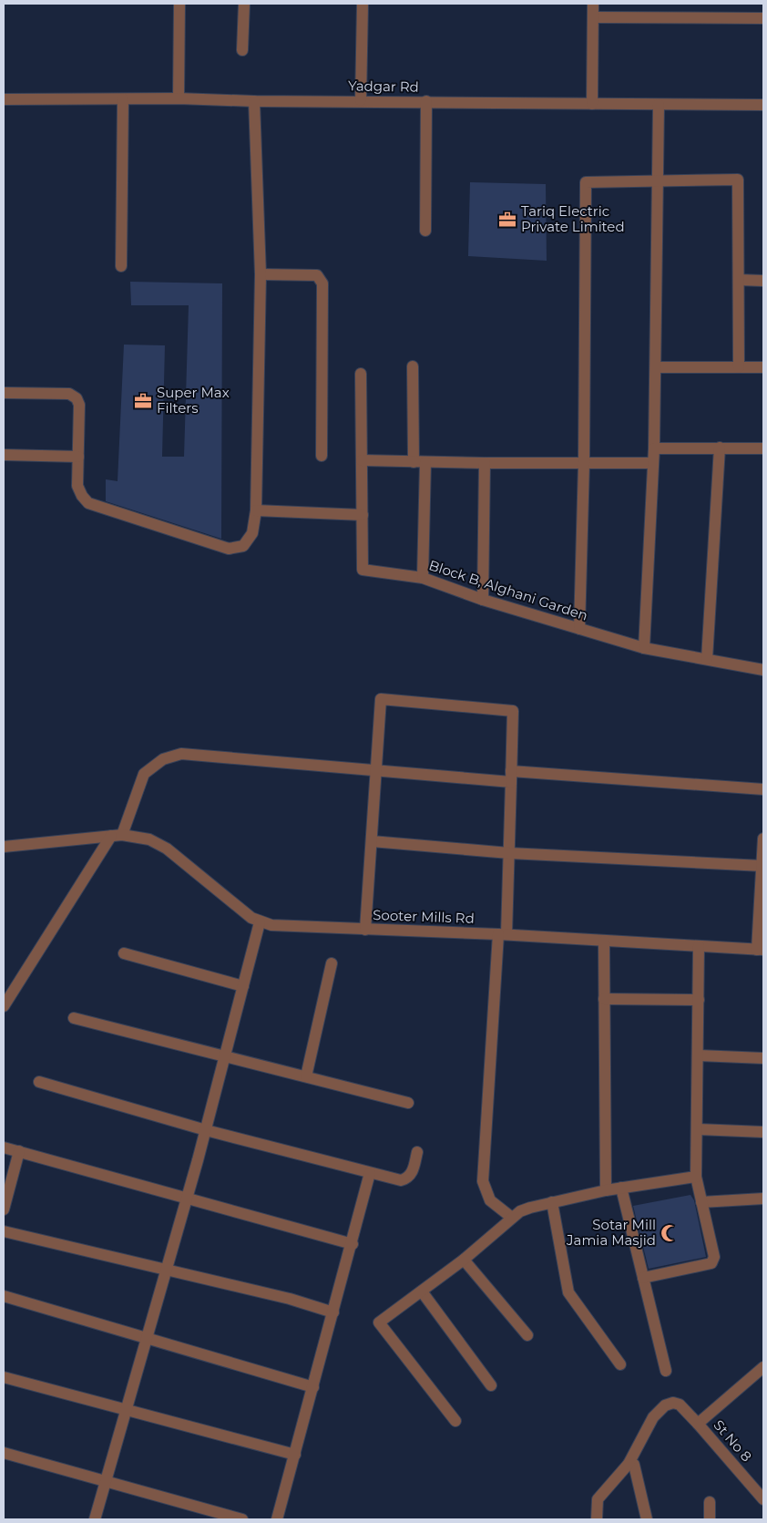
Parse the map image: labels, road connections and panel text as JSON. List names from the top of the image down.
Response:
{
  "streets": {
    "street": [
      "Yadgar Rd",
      "Block B, Alghani Garden",
      "Sooter Mills Rd",
      "St No 8"
    ]
  },
  "places": {
    "office": ["Tariq Electric Private Limited", "Super Max Filters"],
    "mosque": ["Sotar Mill Jamia Masjid"]
  }
}
